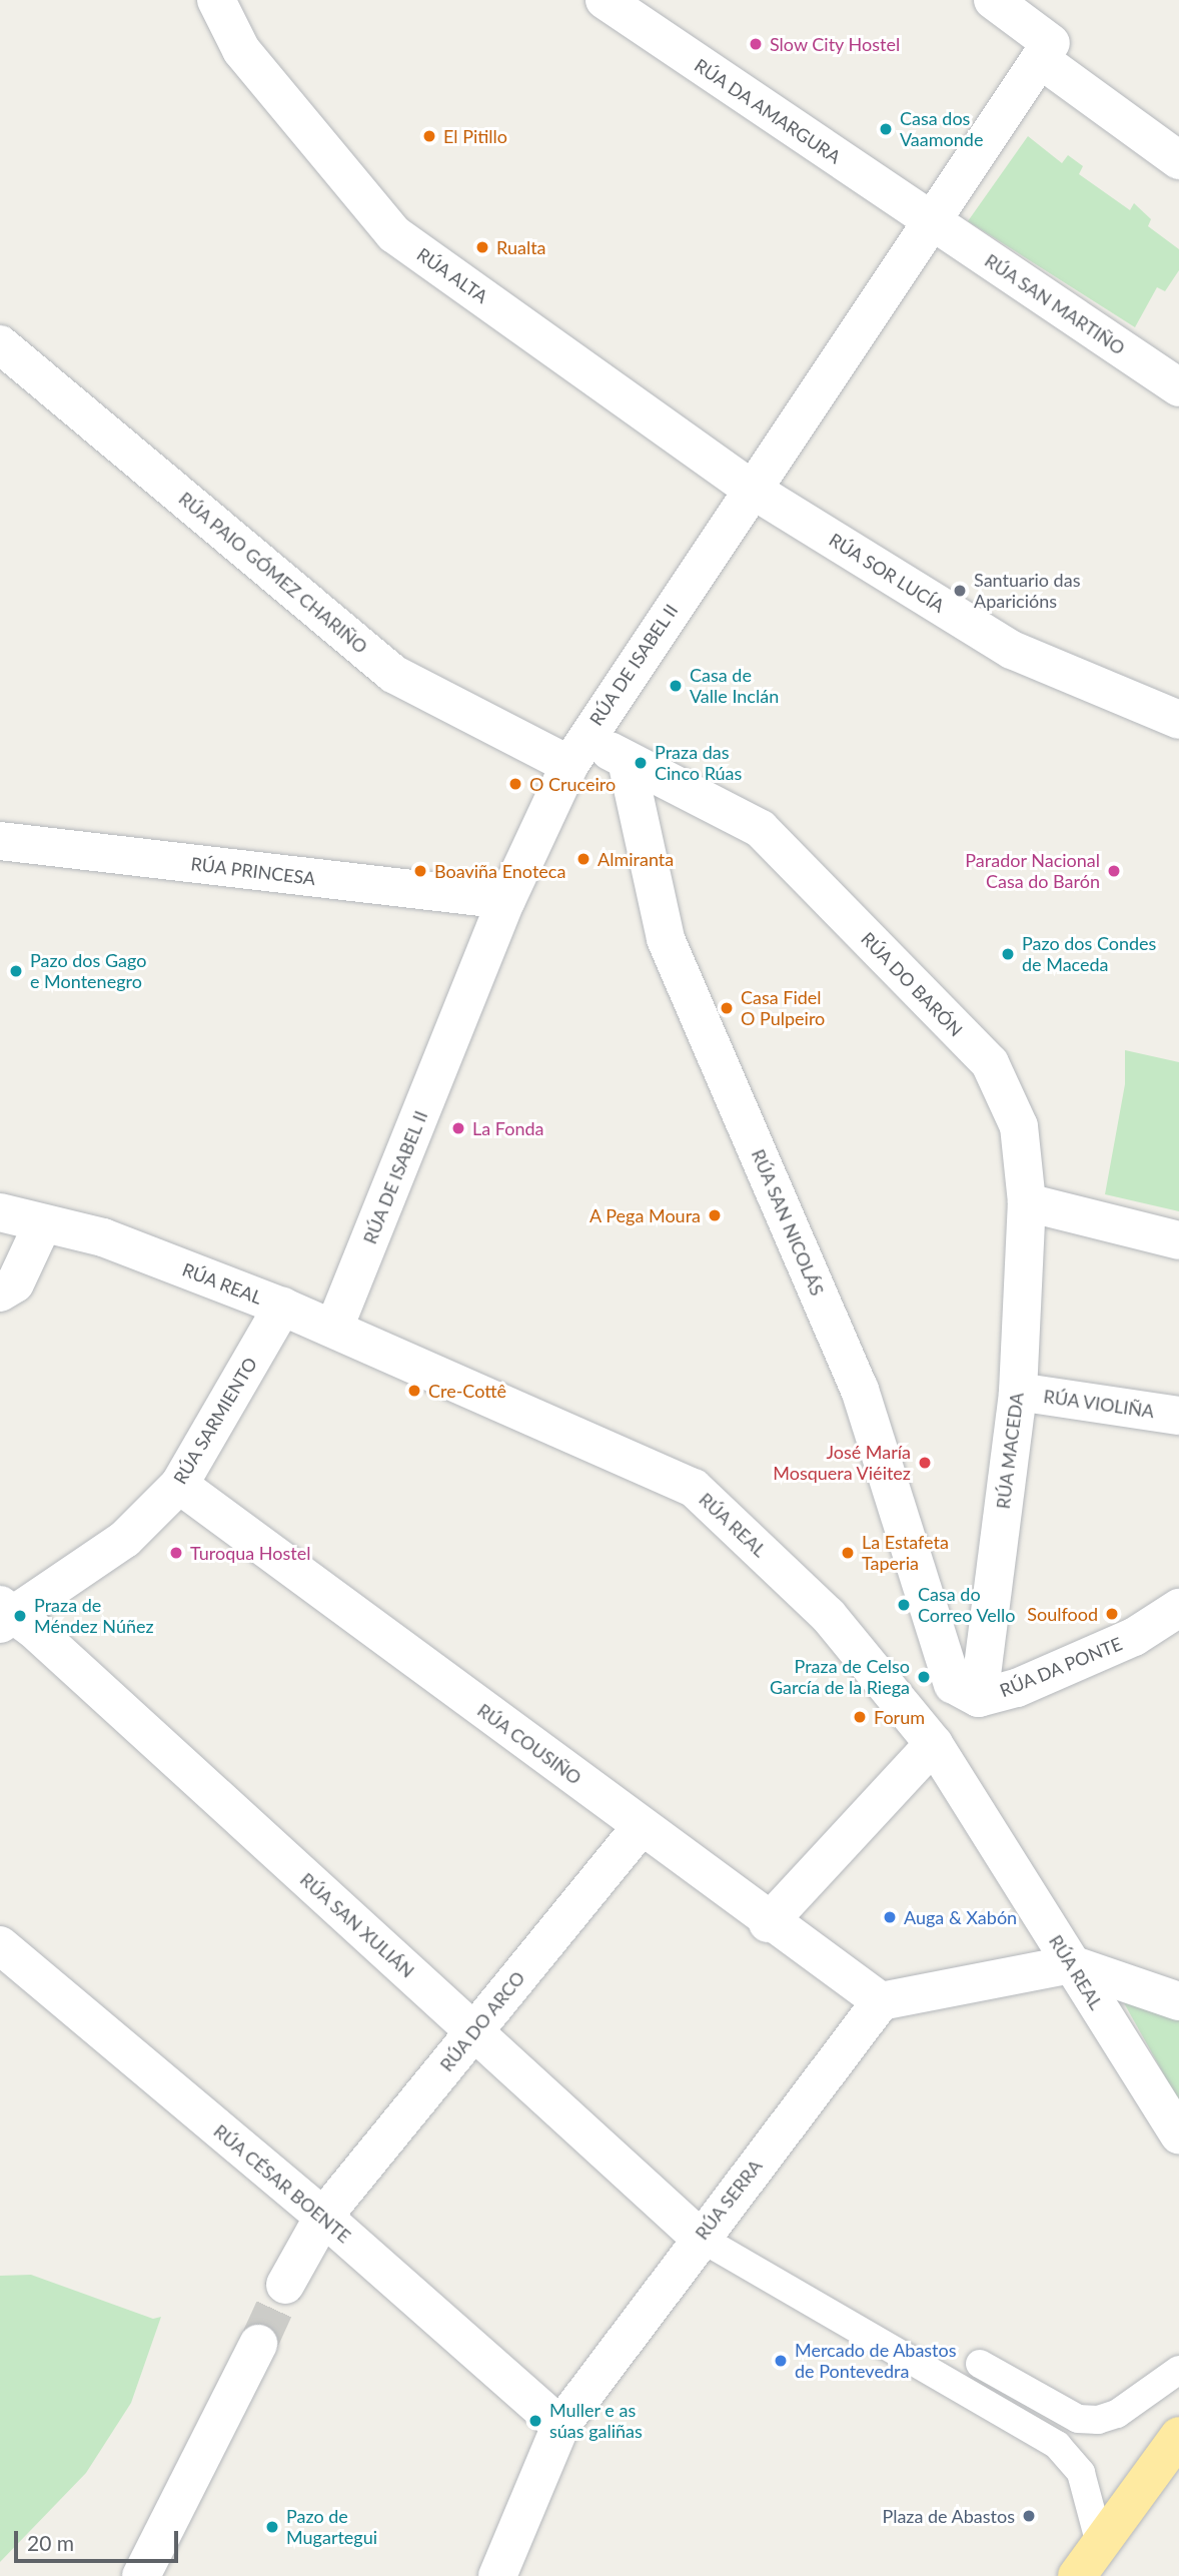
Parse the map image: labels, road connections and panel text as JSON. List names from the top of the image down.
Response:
{
  "streets": {
    "street": [
      "RÚA DA AMARGURA",
      "RÚA ALTA",
      "RÚA SAN MARTIÑO",
      "RÚA PAIO GÓMEZ CHARIÑO",
      "RÚA SOR LUCÍA",
      "RÚA DE ISABEL II",
      "RÚA PRINCESA",
      "RÚA DO BARÓN",
      "RÚA SAN NICOLÁS",
      "RÚA REAL",
      "RÚA VIOLIÑA",
      "RÚA SARMIENTO",
      "RÚA MACEDA",
      "RÚA DA PONTE",
      "RÚA COUSIÑO",
      "RÚA SAN XULIÁN",
      "RÚA DO ARCO",
      "RÚA CÉSAR BOENTE",
      "RÚA SERRA"
    ]
  },
  "crossings": [
    ["RÚA DA AMARGURA", "RÚA SAN MARTIÑO"],
    ["RÚA DA AMARGURA", "RÚA DE ISABEL II"],
    ["RÚA ALTA", "RÚA SOR LUCÍA"],
    ["RÚA ALTA", "RÚA DE ISABEL II"],
    ["RÚA SAN MARTIÑO", "RÚA DE ISABEL II"],
    ["RÚA PAIO GÓMEZ CHARIÑO", "RÚA DE ISABEL II"],
    ["RÚA PAIO GÓMEZ CHARIÑO", "RÚA DO BARÓN"],
    ["RÚA SOR LUCÍA", "RÚA DE ISABEL II"],
    ["RÚA DE ISABEL II", "RÚA PRINCESA"],
    ["RÚA DE ISABEL II", "RÚA DO BARÓN"],
    ["RÚA DE ISABEL II", "RÚA REAL"],
    ["RÚA DO BARÓN", "RÚA SAN NICOLÁS"],
    ["RÚA DO BARÓN", "RÚA MACEDA"],
    ["RÚA SAN NICOLÁS", "RÚA MACEDA"],
    ["RÚA SAN NICOLÁS", "RÚA DA PONTE"],
    ["RÚA REAL", "RÚA SARMIENTO"],
    ["RÚA REAL", "RÚA DA PONTE"],
    ["RÚA VIOLIÑA", "RÚA MACEDA"],
    ["RÚA SARMIENTO", "RÚA COUSIÑO"],
    ["RÚA SARMIENTO", "RÚA SAN XULIÁN"],
    ["RÚA MACEDA", "RÚA DA PONTE"],
    ["RÚA COUSIÑO", "RÚA DO ARCO"],
    ["RÚA COUSIÑO", "RÚA SERRA"],
    ["RÚA SAN XULIÁN", "RÚA DO ARCO"],
    ["RÚA SAN XULIÁN", "RÚA SERRA"],
    ["RÚA DO ARCO", "RÚA CÉSAR BOENTE"],
    ["RÚA CÉSAR BOENTE", "RÚA SERRA"]
  ],
  "places": [
    "Slow City Hostel",
    "Casa dos Vaamonde",
    "El Pitillo",
    "Rualta",
    "Santuario das Aparicións",
    "Casa de Valle Inclán",
    "Praza das Cinco Rúas",
    "O Cruceiro",
    "Almiranta",
    "Boaviña Enoteca",
    "Parador Nacional Casa do Barón",
    "Pazo dos Condes de Maceda",
    "Pazo dos Gago e Montenegro",
    "Casa Fidel O Pulpeiro",
    "La Fonda",
    "A Pega Moura",
    "Cre-Cottê",
    "José María Mosquera Viéitez",
    "Turoqua Hostel",
    "La Estafeta Taperia",
    "Casa do Correo Vello",
    "Soulfood",
    "Praza de Méndez Núñez",
    "Praza de Celso García de la Riega",
    "Forum",
    "Auga & Xabón",
    "Mercado de Abastos de Pontevedra",
    "Muller e as súas galiñas",
    "Plaza de Abastos",
    "Pazo de Mugartegui"
  ],
  "scale_bar": "20 m"
}
